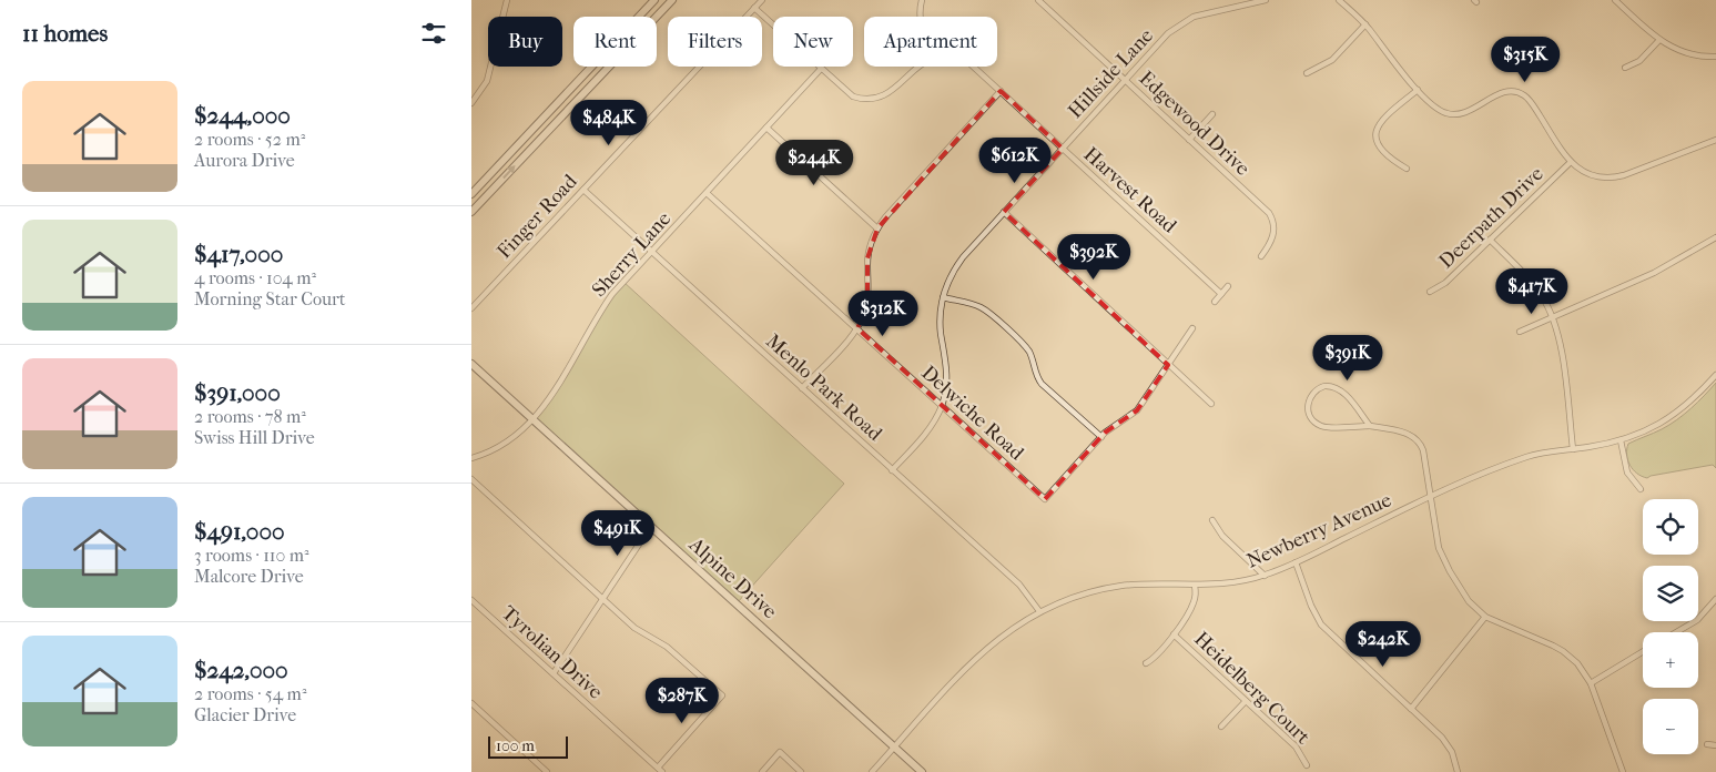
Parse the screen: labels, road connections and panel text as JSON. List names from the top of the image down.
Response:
{
  "streets": {
    "street": [
      "Hillside Lane",
      "Edgewood Drive",
      "Harvest Road",
      "Finger Road",
      "Deerpath Drive",
      "Sherry Lane",
      "Menlo Park Road",
      "Delwiche Road",
      "Newberry Avenue",
      "Alpine Drive",
      "Tyrolian Drive",
      "Heidelberg Court"
    ]
  },
  "crossings": [
    ["Hillside Lane", "Edgewood Drive"],
    ["Hillside Lane", "Harvest Road"],
    ["Hillside Lane", "Menlo Park Road"],
    ["Hillside Lane", "Delwiche Road"],
    ["Finger Road", "Menlo Park Road"],
    ["Sherry Lane", "Menlo Park Road"],
    ["Sherry Lane", "Delwiche Road"],
    ["Sherry Lane", "Alpine Drive"],
    ["Menlo Park Road", "Newberry Avenue"],
    ["Newberry Avenue", "Alpine Drive"]
  ],
  "scale_bar": "100 m",
  "page": {
    "heading": "11 homes",
    "chip": [
      "Buy",
      "Rent",
      "Filters",
      "New",
      "Apartment"
    ],
    "price": [
      "$315K",
      "$484K",
      "$612K",
      "$244K",
      "$392K",
      "$417K",
      "$312K",
      "$391K",
      "$491K",
      "$242K",
      "$287K"
    ],
    "list": [
      {
        "name": "$244,000",
        "note": "2 rooms · 52 m² · Aurora Drive"
      },
      {
        "name": "$417,000",
        "note": "4 rooms · 104 m² · Morning Star Court"
      },
      {
        "name": "$391,000",
        "note": "2 rooms · 78 m² · Swiss Hill Drive"
      },
      {
        "name": "$491,000",
        "note": "3 rooms · 110 m² · Malcore Drive"
      },
      {
        "name": "$242,000",
        "note": "2 rooms · 54 m² · Glacier Drive"
      }
    ],
    "map_buttons": ["+", "−"],
    "scale": "100 m"
  }
}
